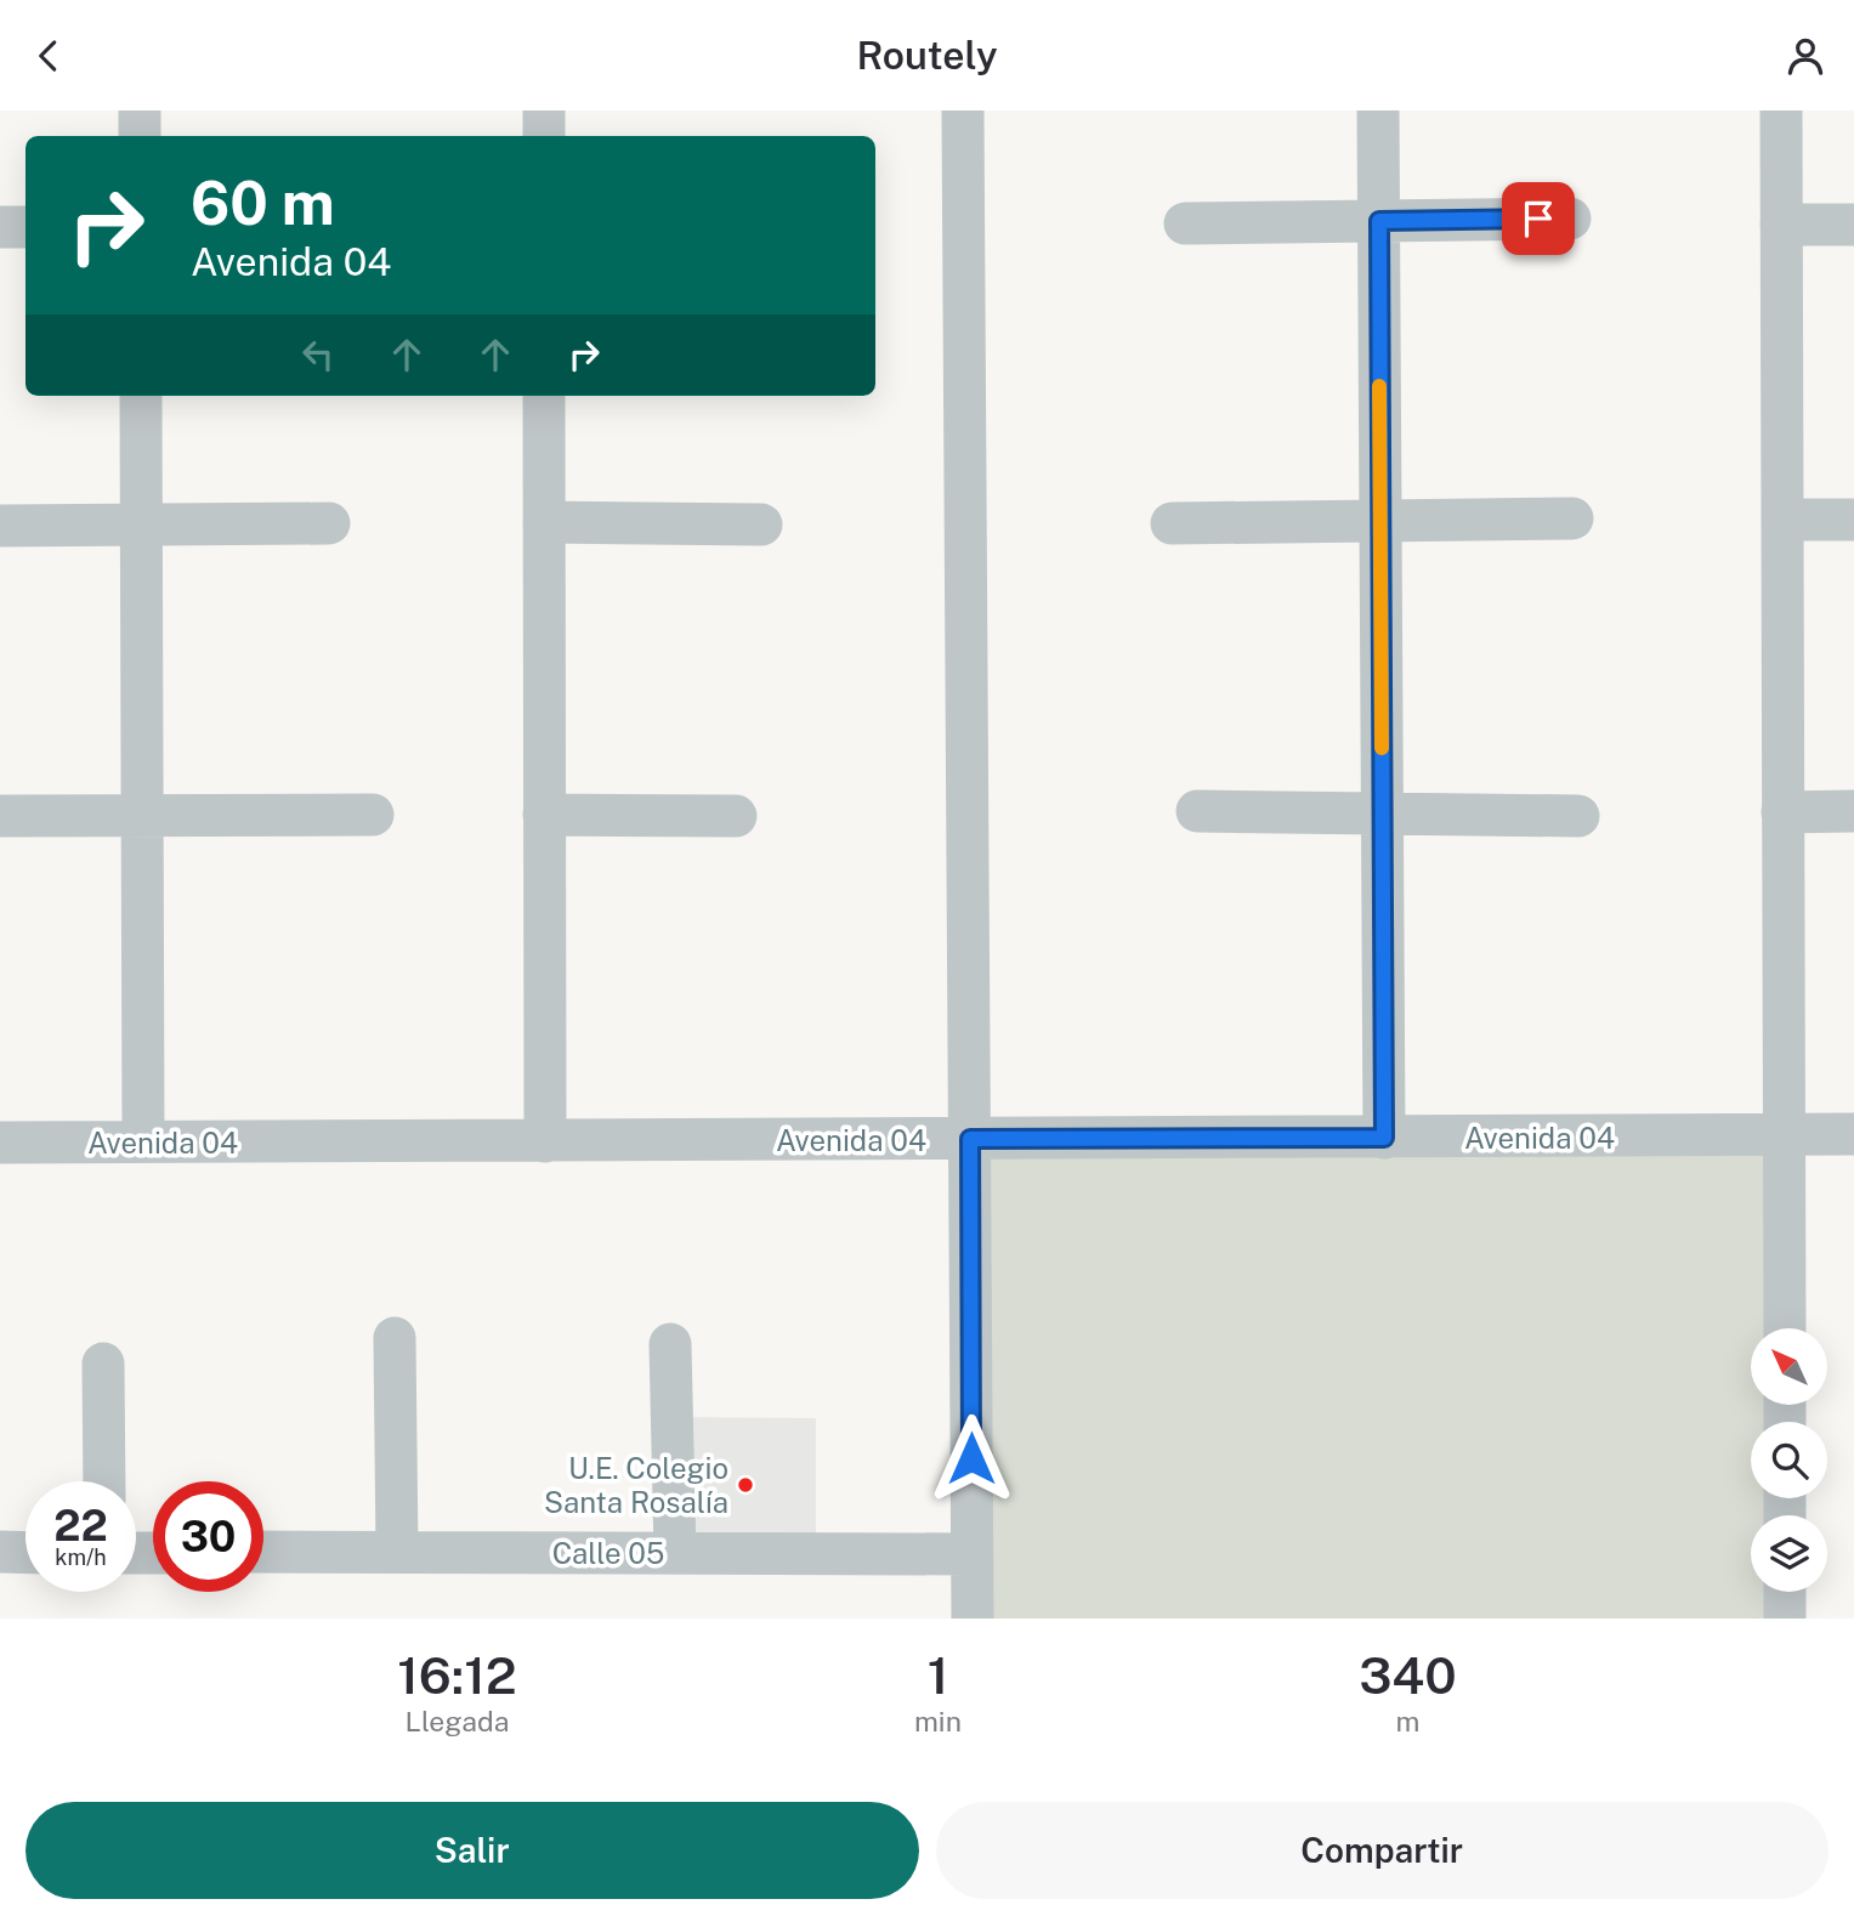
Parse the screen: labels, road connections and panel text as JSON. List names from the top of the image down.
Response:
{
  "streets": {
    "street": ["Avenida 04", "Calle 05"]
  },
  "places": ["U.E. Colegio Santa Rosalía"],
  "north": "top left",
  "page": {
    "header": "Routely",
    "turn": ["60 m", "Avenida 04"],
    "speed": "22 km/h",
    "limit": "30",
    "eta": [
      "16:12",
      "Llegada",
      "1",
      "min",
      "340",
      "m"
    ],
    "buttons": ["Salir", "Compartir"]
  }
}
